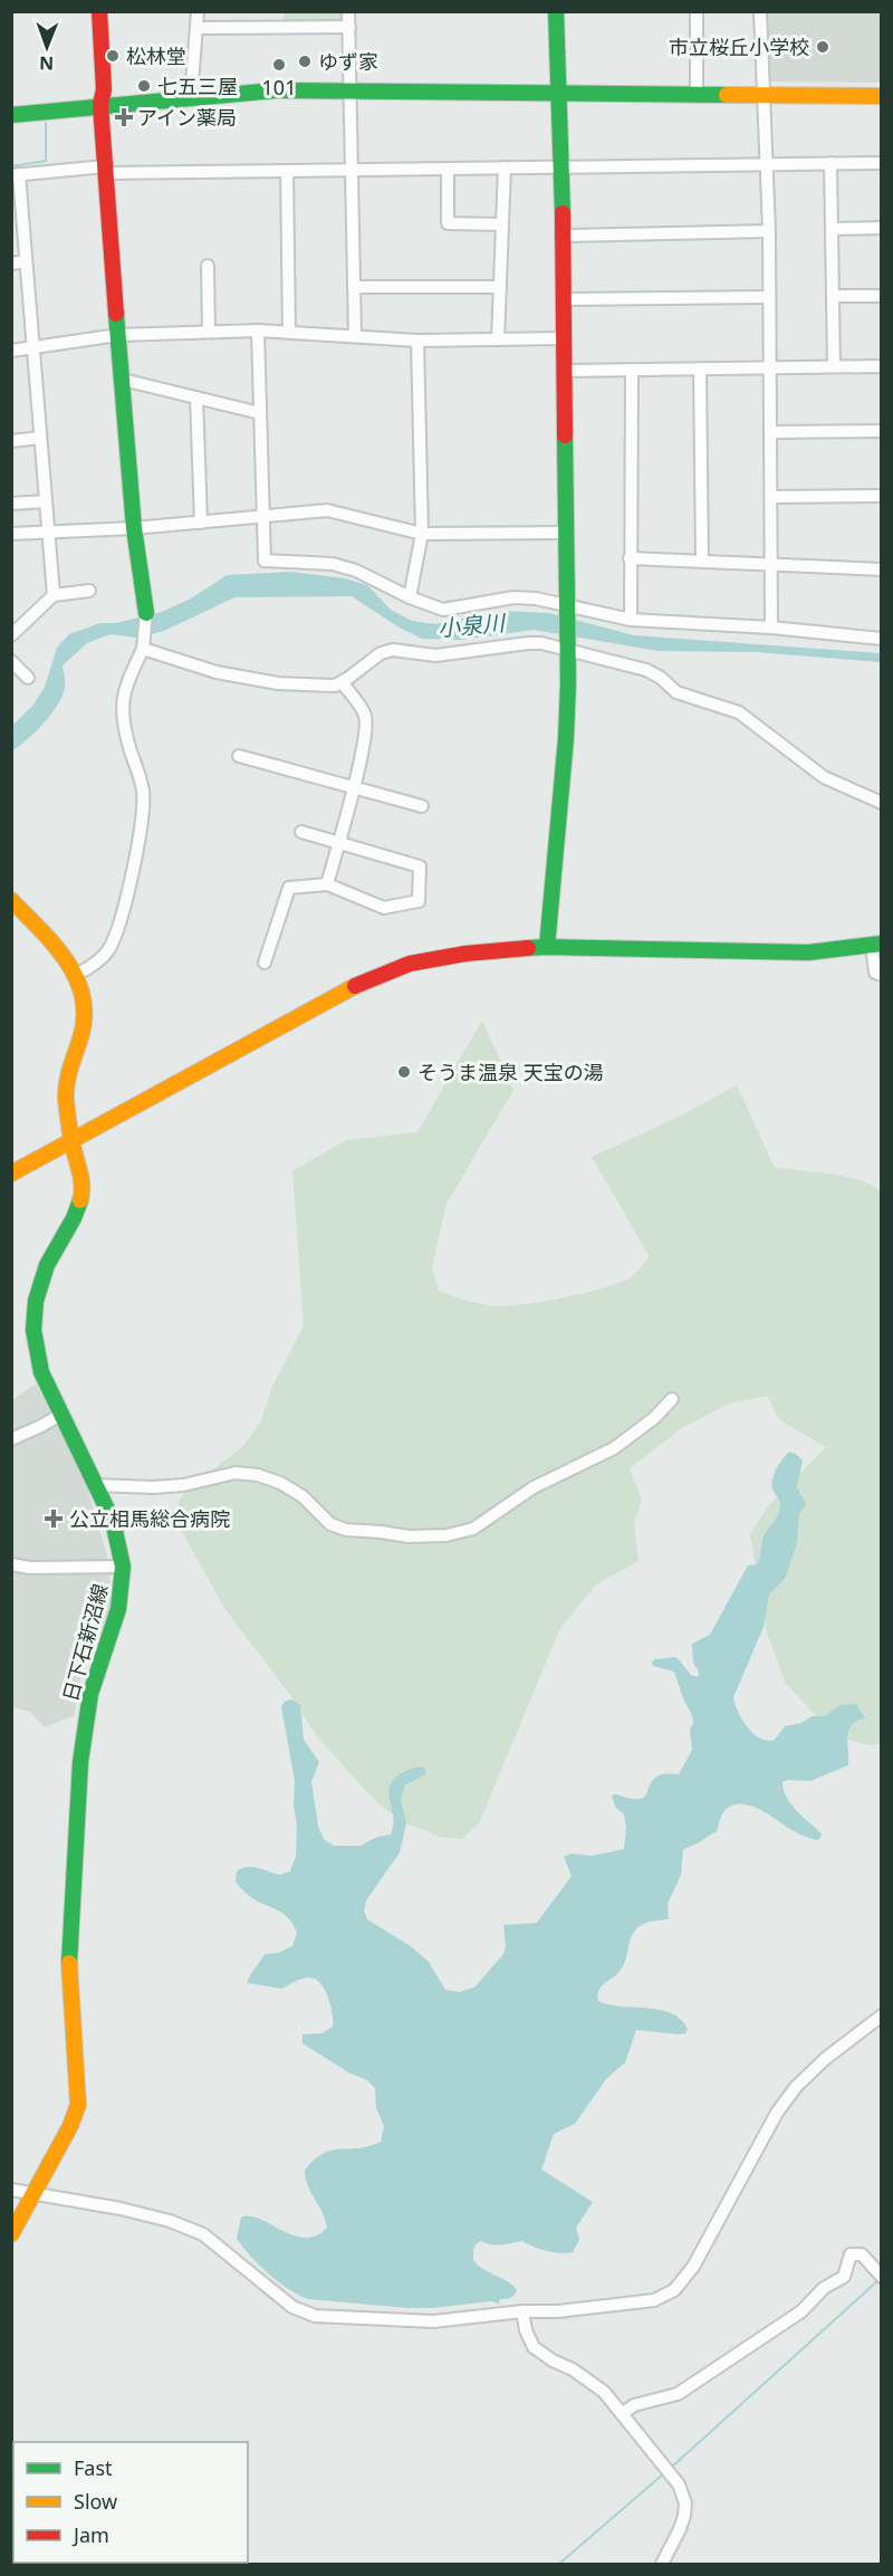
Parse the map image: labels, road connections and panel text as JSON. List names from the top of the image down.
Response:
{
  "streets": {
    "street": ["日下石新沼線"]
  },
  "water": ["小泉川"],
  "places": {
    "other": [
      "市立桜丘小学校",
      "松林堂",
      "ゆず家",
      "101",
      "七五三屋",
      "そうま温泉 天宝の湯"
    ],
    "health": ["アイン薬局", "公立相馬総合病院"]
  },
  "legend": ["Fast", "Slow", "Jam"],
  "north": "bottom"
}
